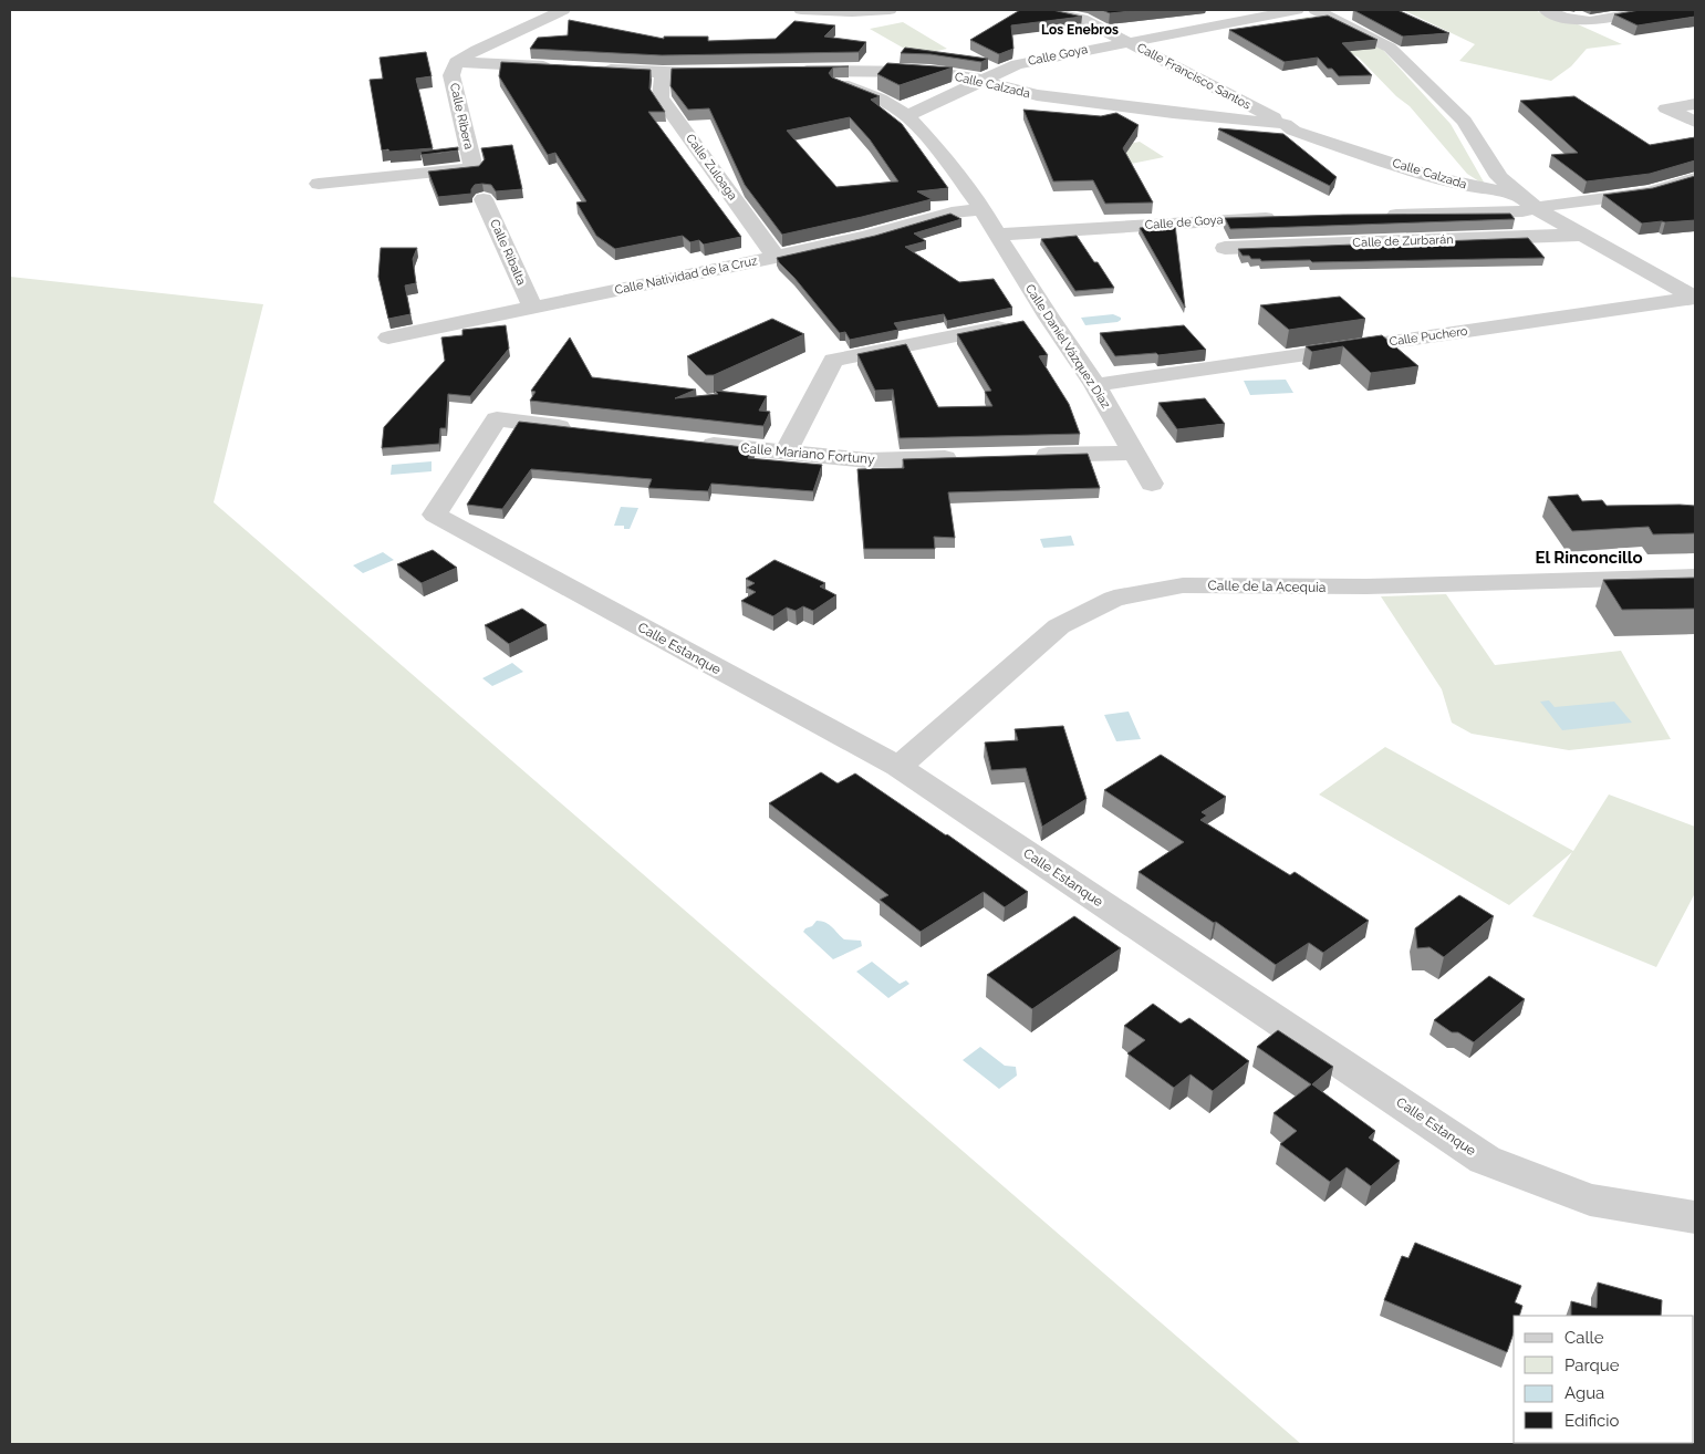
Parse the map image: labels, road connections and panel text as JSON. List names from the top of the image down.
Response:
{
  "streets": {
    "street": [
      "Calle Goya",
      "Calle Francisco Santos",
      "Calle Calzada",
      "Calle Ribera",
      "Calle Zuloaga",
      "Calle de Goya",
      "Calle de Zurbarán",
      "Calle Ribalta",
      "Calle Natividad de la Cruz",
      "Calle Puchero",
      "Calle Daniel Vázquez Díaz",
      "Calle Mariano Fortuny",
      "Calle de la Acequia",
      "Calle Estanque"
    ]
  },
  "crossings": [
    ["Calle Goya", "Calle Francisco Santos"],
    ["Calle Goya", "Calle Calzada"],
    ["Calle Francisco Santos", "Calle Calzada"],
    ["Calle Zuloaga", "Calle Natividad de la Cruz"],
    ["Calle de Goya", "Calle Daniel Vázquez Díaz"],
    ["Calle Ribalta", "Calle Natividad de la Cruz"],
    ["Calle Natividad de la Cruz", "Calle Daniel Vázquez Díaz"],
    ["Calle Puchero", "Calle Daniel Vázquez Díaz"],
    ["Calle de la Acequia", "Calle Estanque"]
  ],
  "districts": ["Los Enebros", "El Rinconcillo"],
  "legend": [
    "Calle",
    "Parque",
    "Agua",
    "Edificio"
  ]
}
